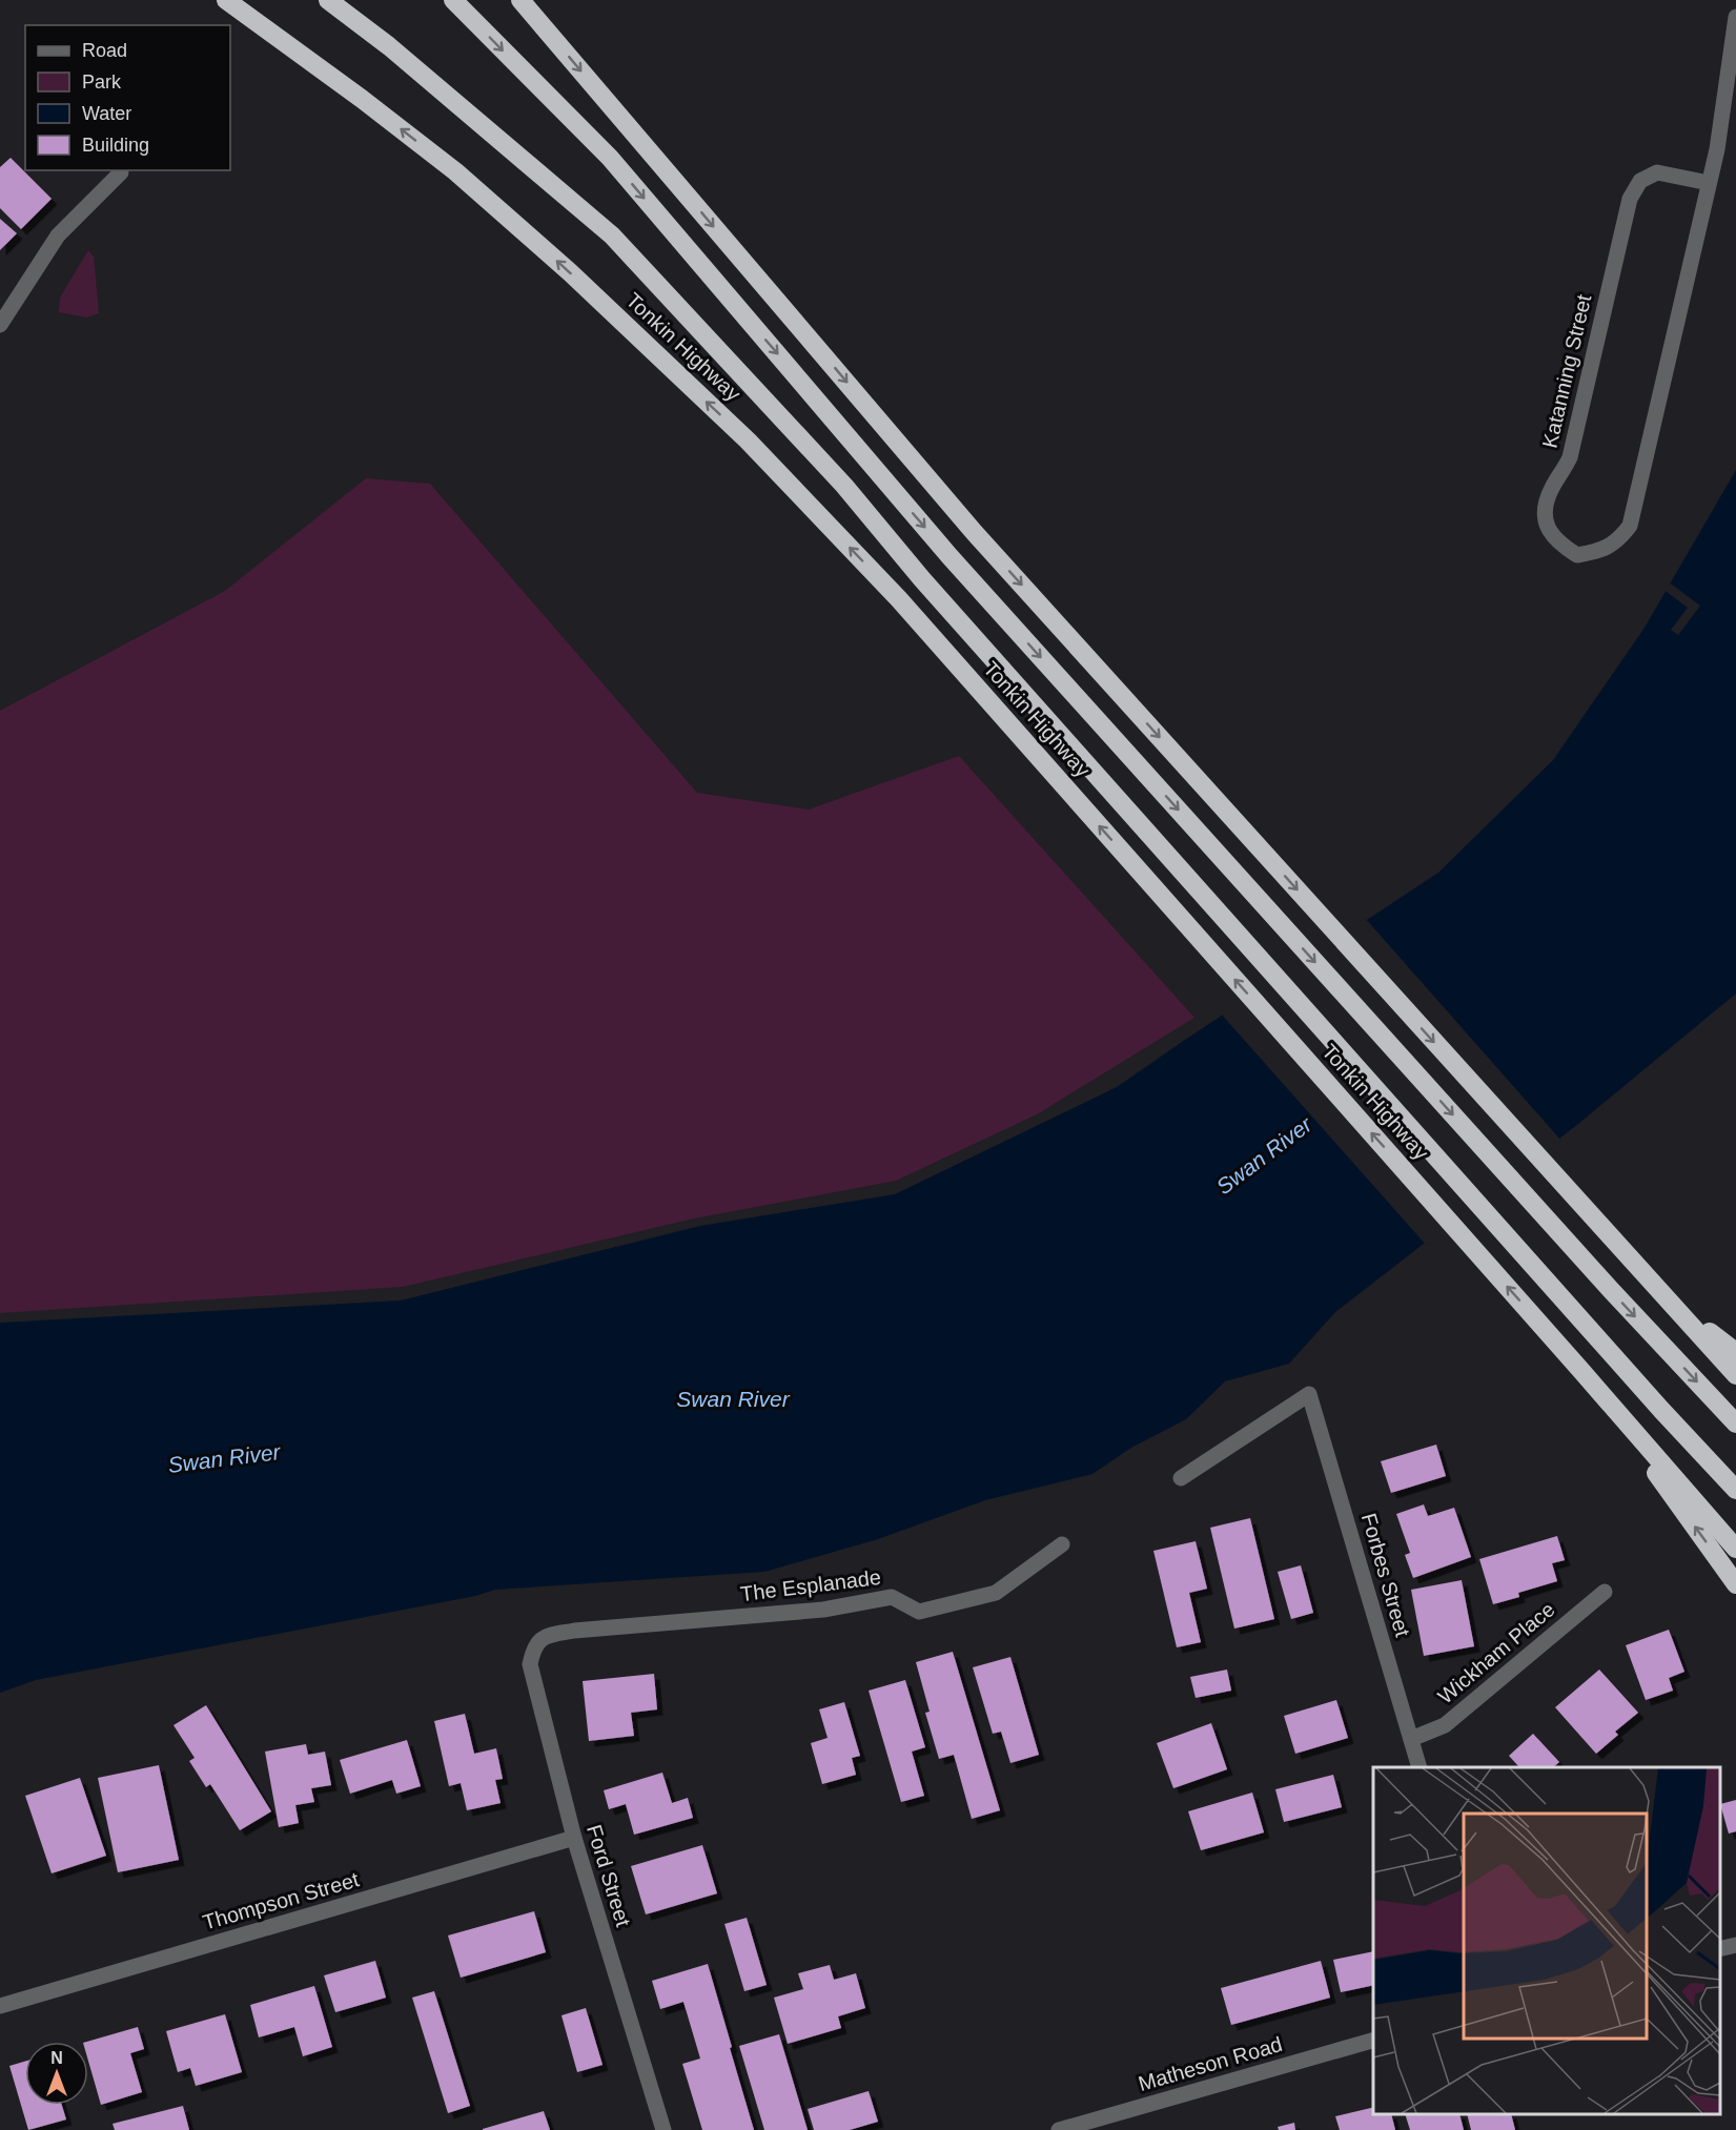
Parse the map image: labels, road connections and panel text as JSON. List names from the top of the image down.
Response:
{
  "streets": {
    "highway": ["Tonkin Highway"],
    "street": [
      "Katanning Street",
      "Forbes Street",
      "The Esplanade",
      "Wickham Place",
      "Ford Street",
      "Thompson Street",
      "Matheson Road"
    ]
  },
  "crossings": [
    ["Forbes Street", "Wickham Place"],
    ["The Esplanade", "Ford Street"],
    ["Ford Street", "Thompson Street"]
  ],
  "water": ["Swan River"],
  "legend": [
    "Road",
    "Park",
    "Water",
    "Building"
  ],
  "north": "top"
}
